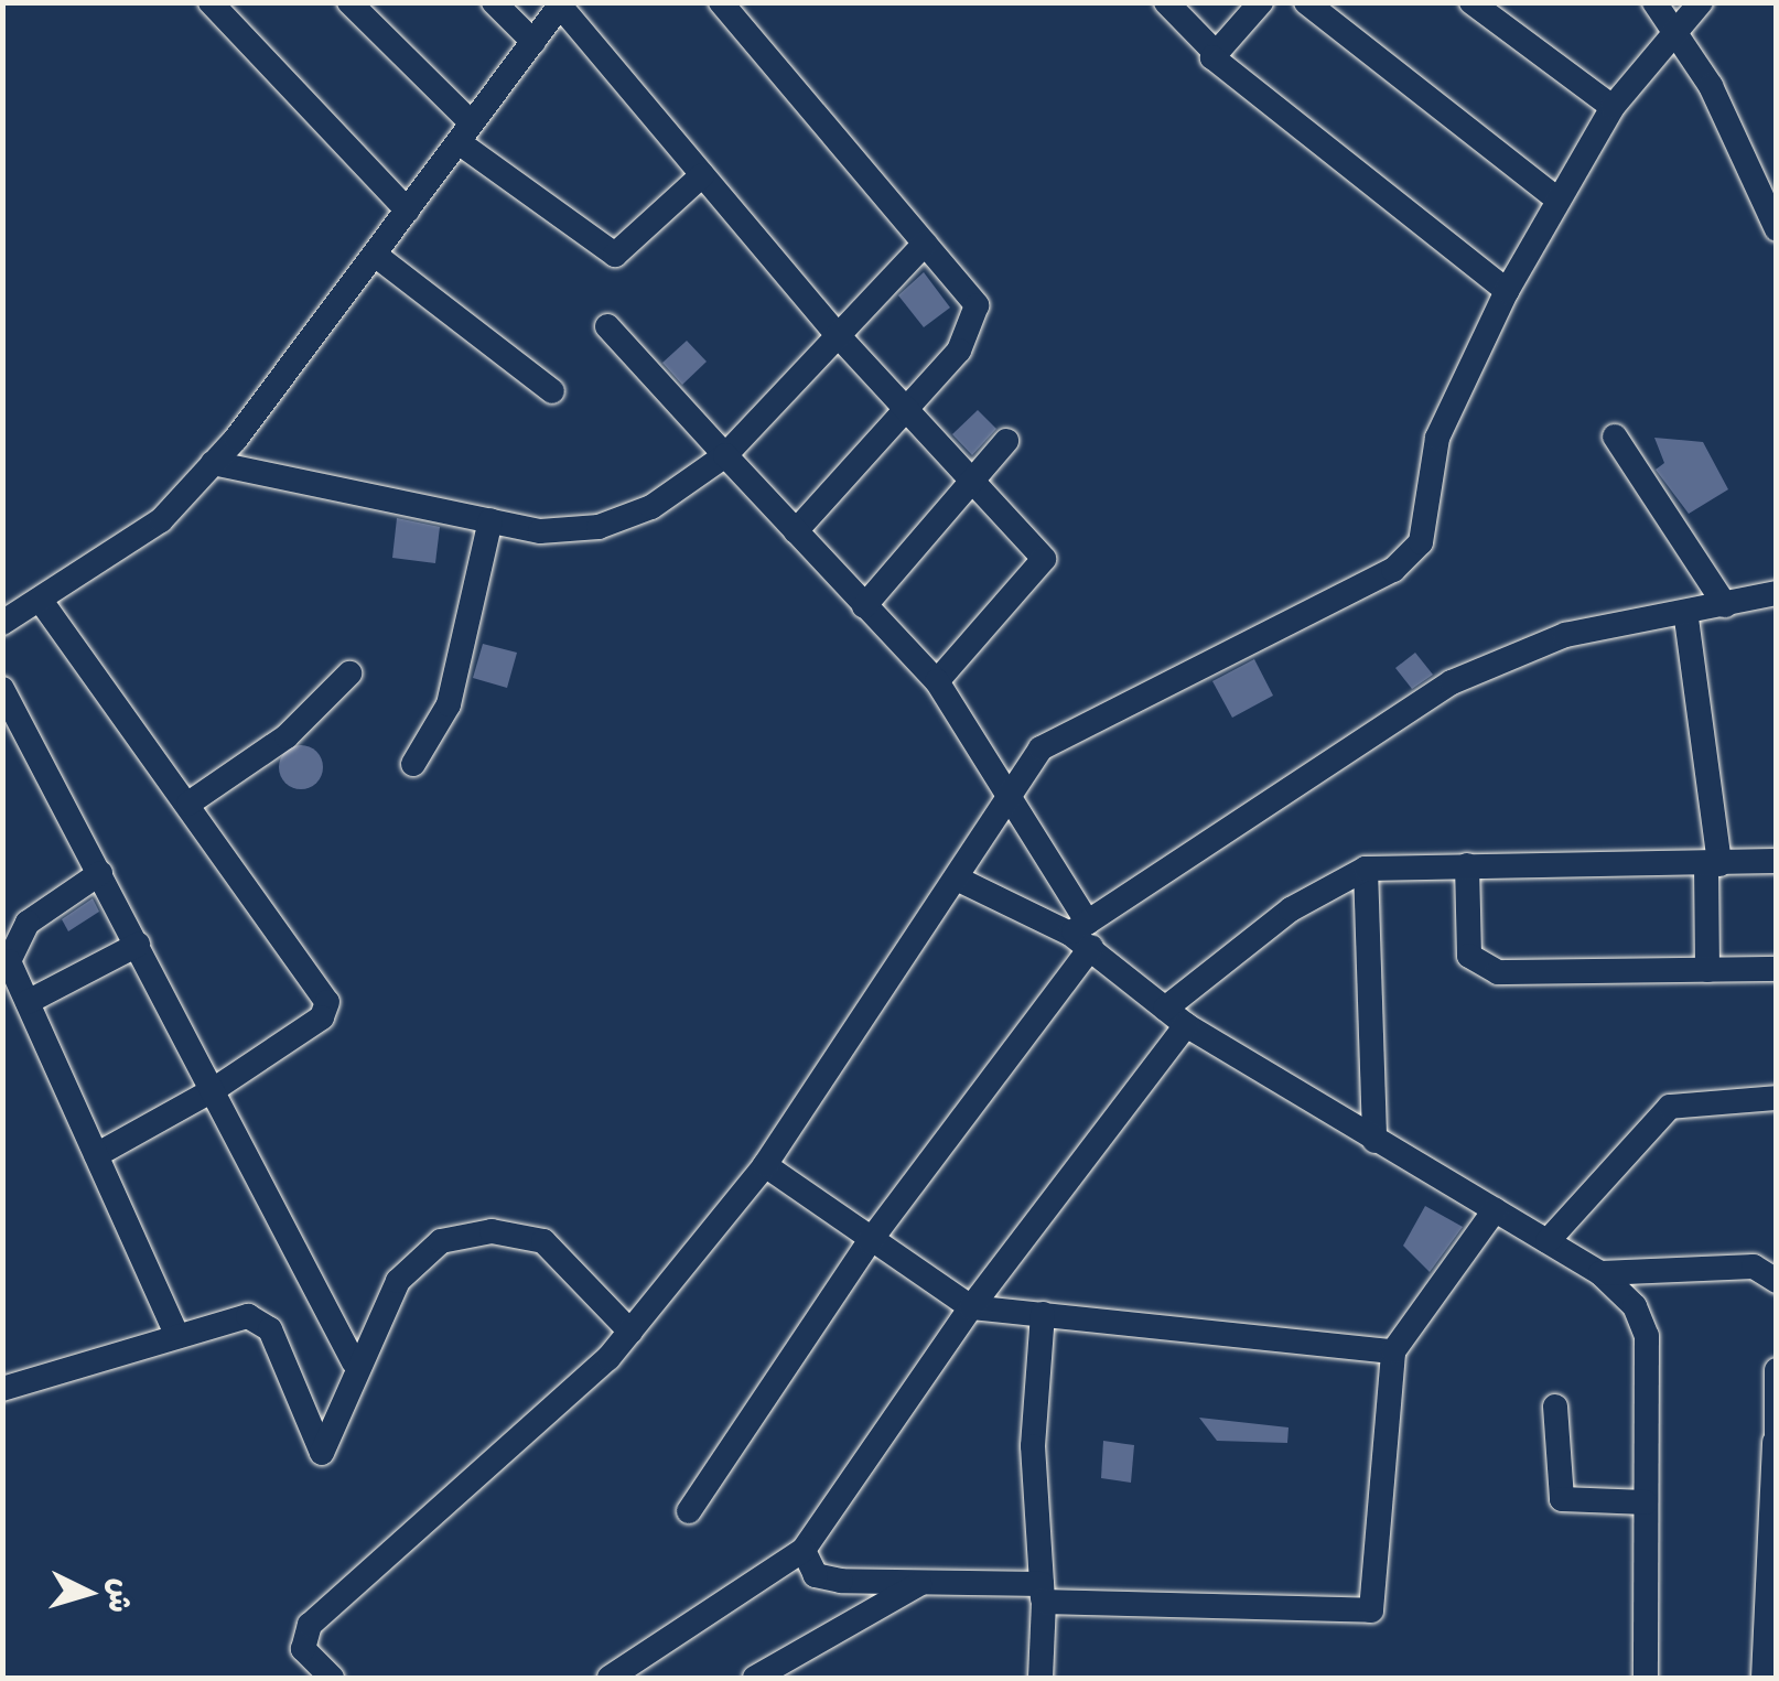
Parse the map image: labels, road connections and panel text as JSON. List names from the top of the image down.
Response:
{
  "north": "right"
}
